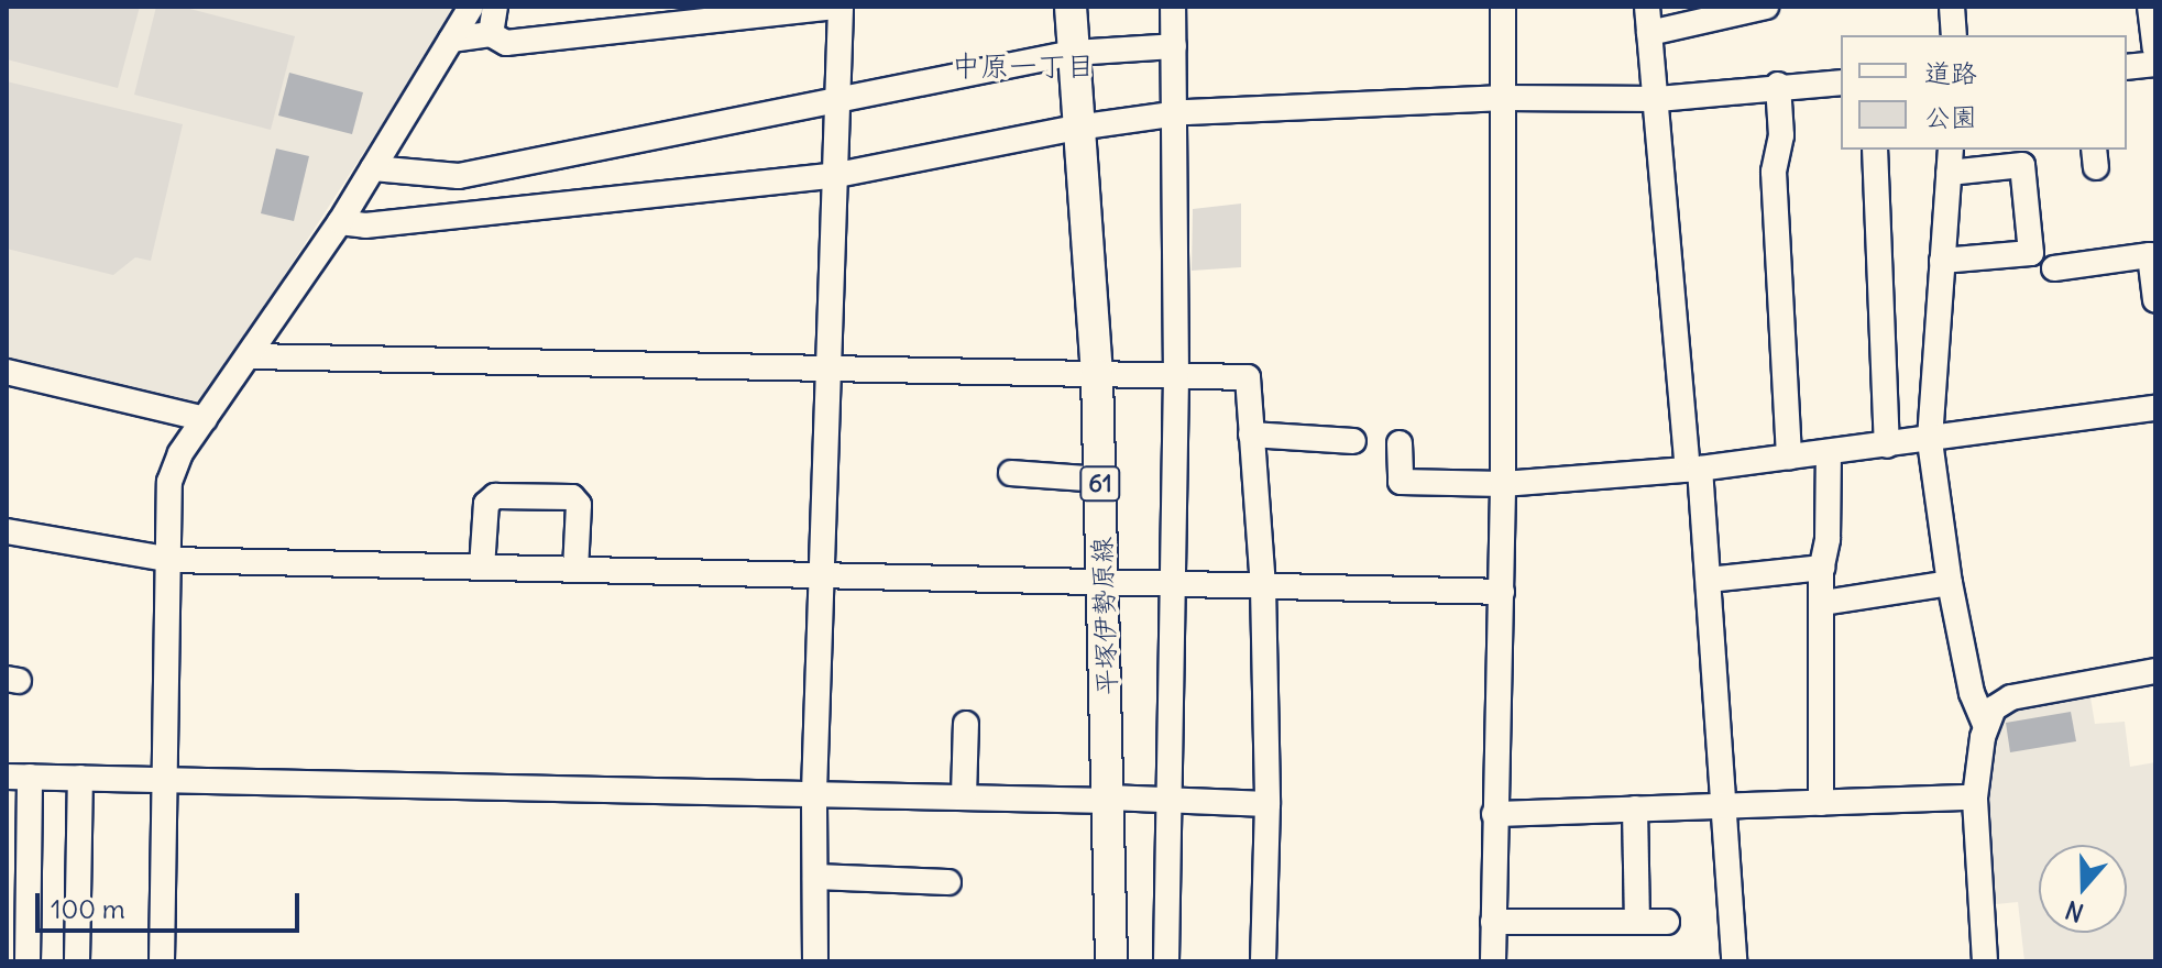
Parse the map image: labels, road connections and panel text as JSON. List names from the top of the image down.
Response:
{
  "streets": {
    "main road": ["61", "平塚伊勢原線"]
  },
  "districts": ["中原一丁目"],
  "legend": ["道路", "公園"],
  "scale_bar": "100 m",
  "north": "bottom"
}
